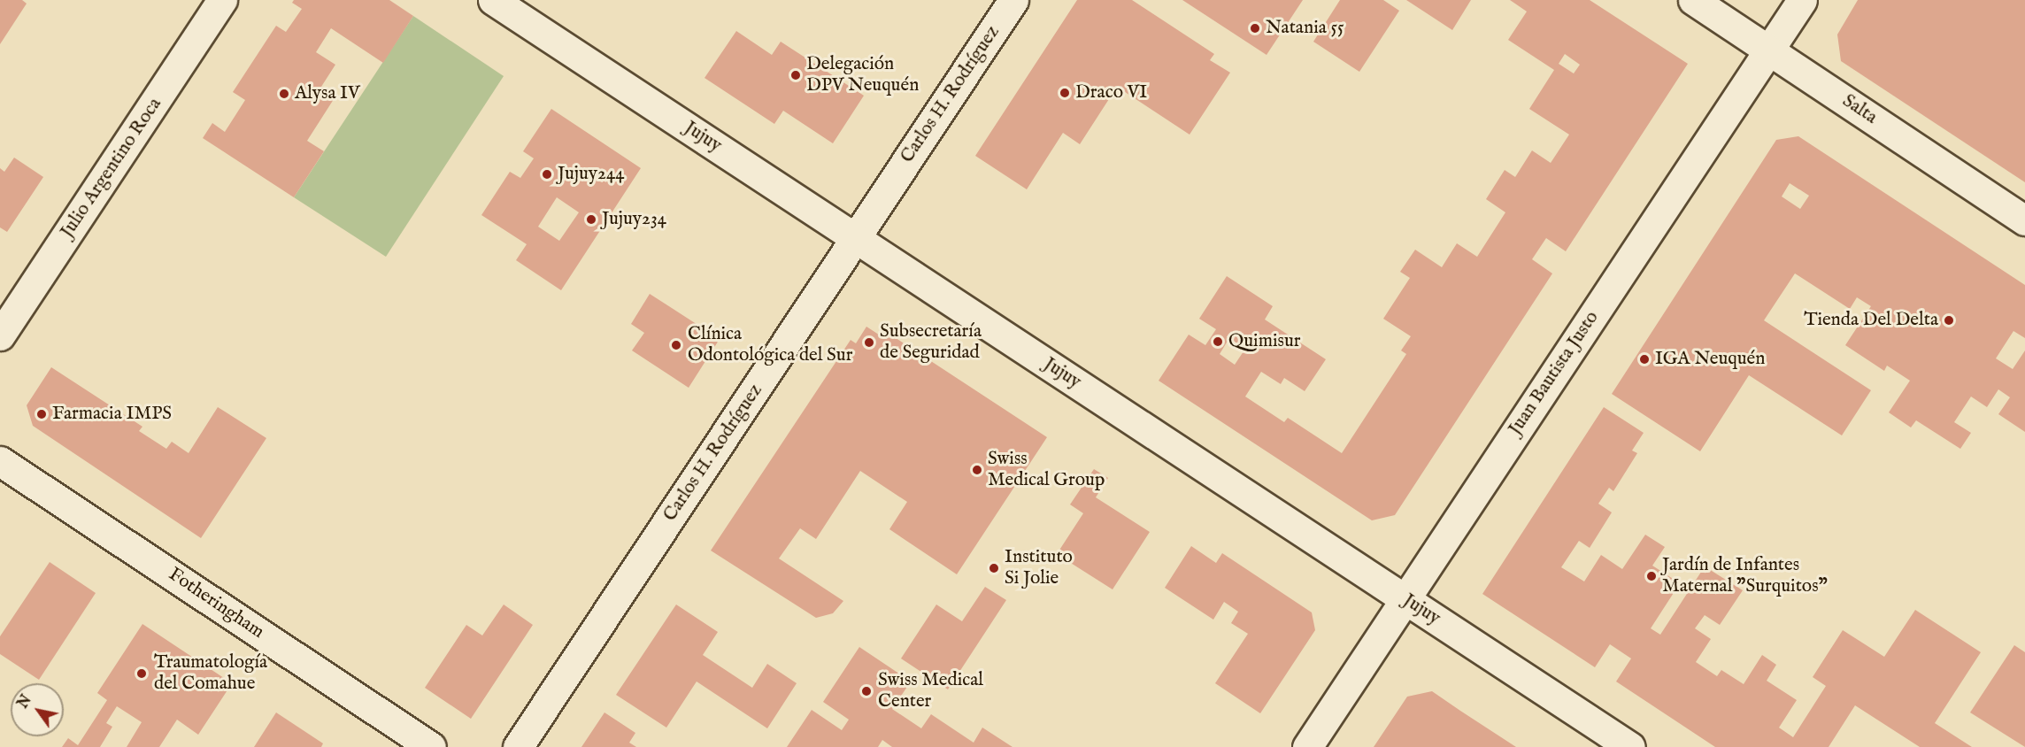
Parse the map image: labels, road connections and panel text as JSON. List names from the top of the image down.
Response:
{
  "streets": {
    "street": [
      "Carlos H. Rodríguez",
      "Salta",
      "Jujuy",
      "Julio Argentino Roca",
      "Juan Bautista Justo",
      "Fotheringham"
    ]
  },
  "crossings": [
    ["Carlos H. Rodríguez", "Jujuy"],
    ["Salta", "Juan Bautista Justo"],
    ["Jujuy", "Juan Bautista Justo"]
  ],
  "places": [
    "Natania 55",
    "Delegación DPV Neuquén",
    "Draco VI",
    "Alysa IV",
    "Jujuy244",
    "Jujuy234",
    "Tienda Del Delta",
    "Quimisur",
    "Subsecretaría de Seguridad",
    "Clínica Odontológica del Sur",
    "IGA Neuquén",
    "Farmacia IMPS",
    "Swiss Medical Group",
    "Instituto Si Jolie",
    "Jardín de Infantes Maternal \"Surquitos\"",
    "Traumatología del Comahue",
    "Swiss Medical Center"
  ],
  "north": "top left"
}
